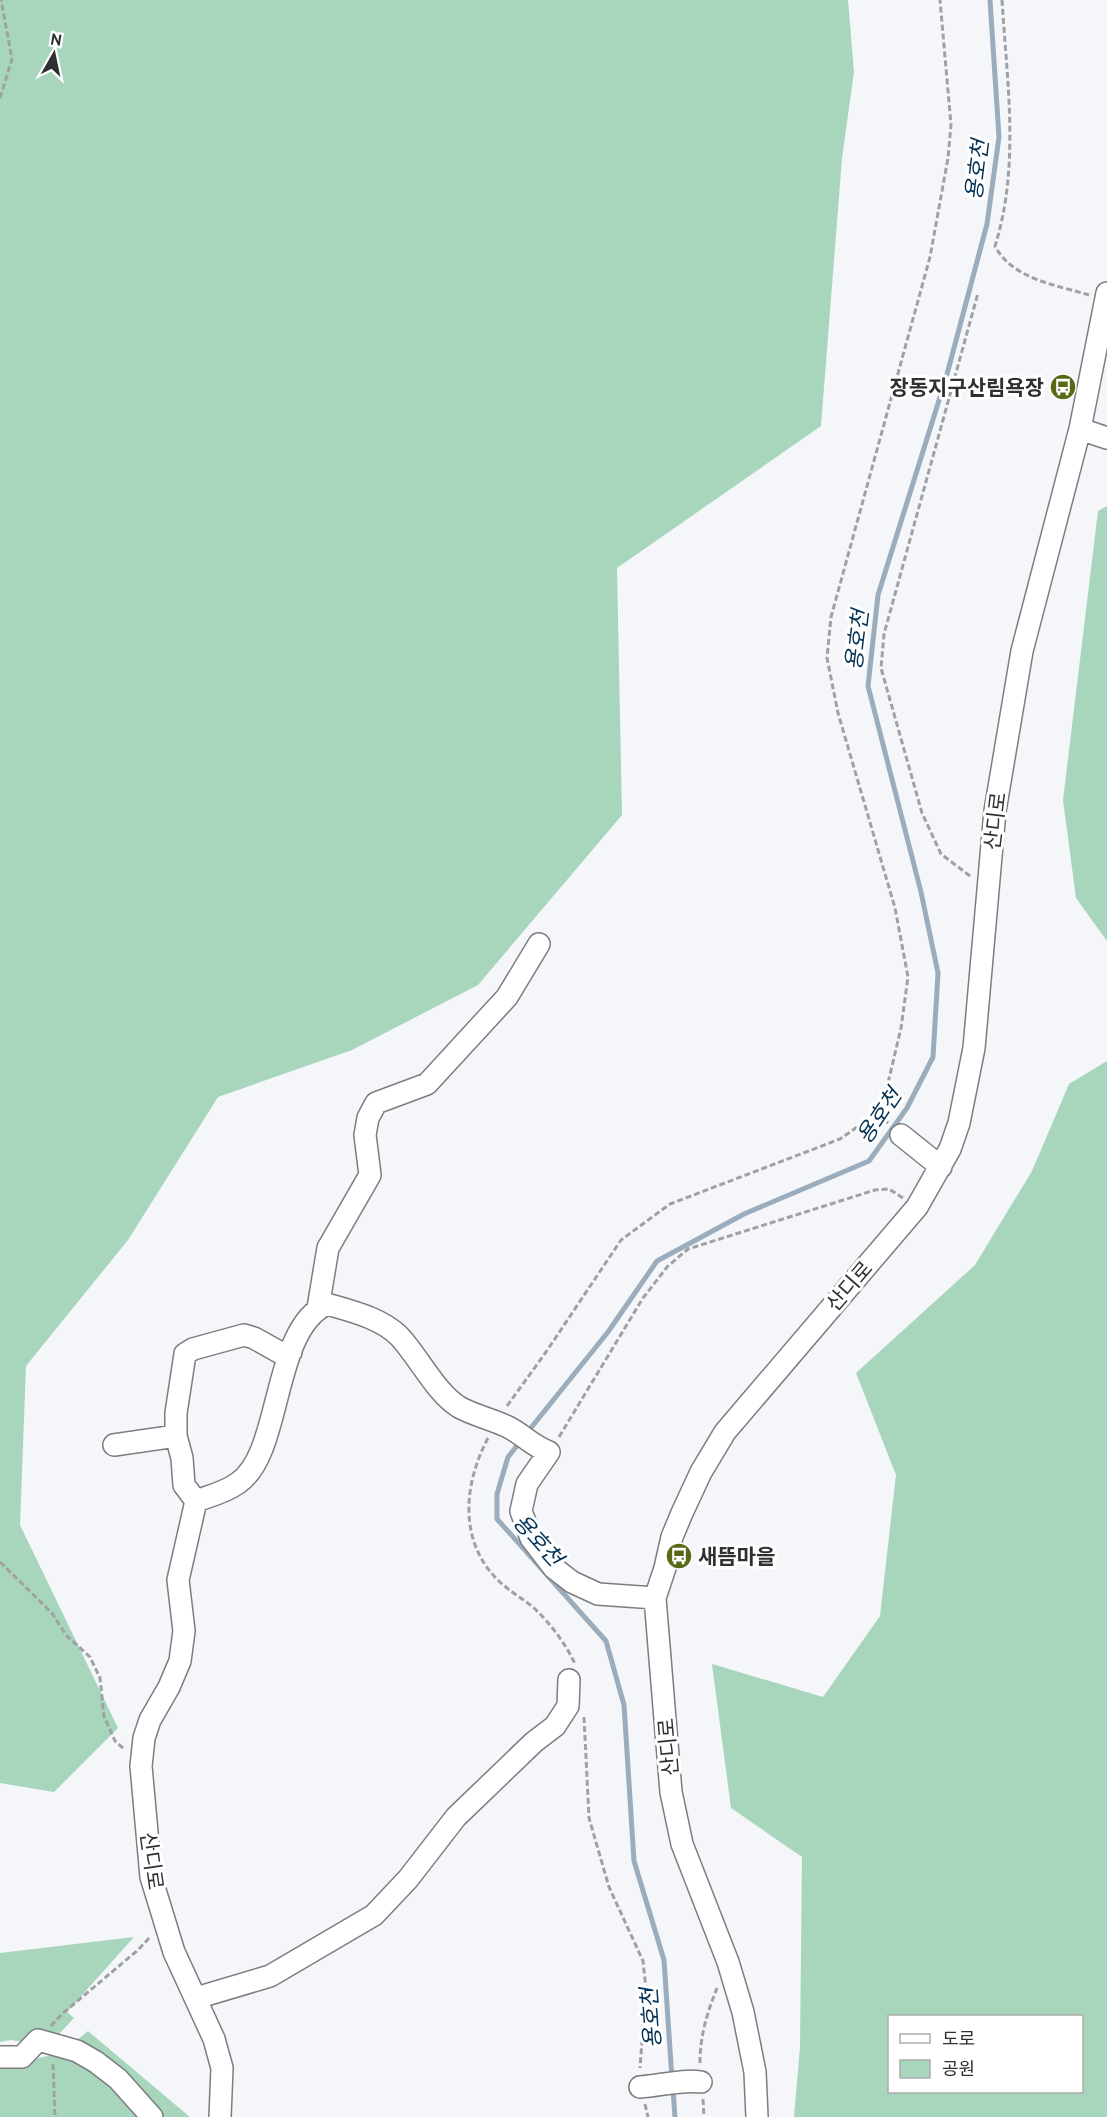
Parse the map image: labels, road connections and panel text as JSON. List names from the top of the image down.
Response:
{
  "streets": {
    "street": ["산디로"]
  },
  "water": ["용호천"],
  "places": {
    "bus stop": ["장동지구산림욕장", "새뜸마을"]
  },
  "legend": ["도로", "공원"],
  "north": "top"
}
